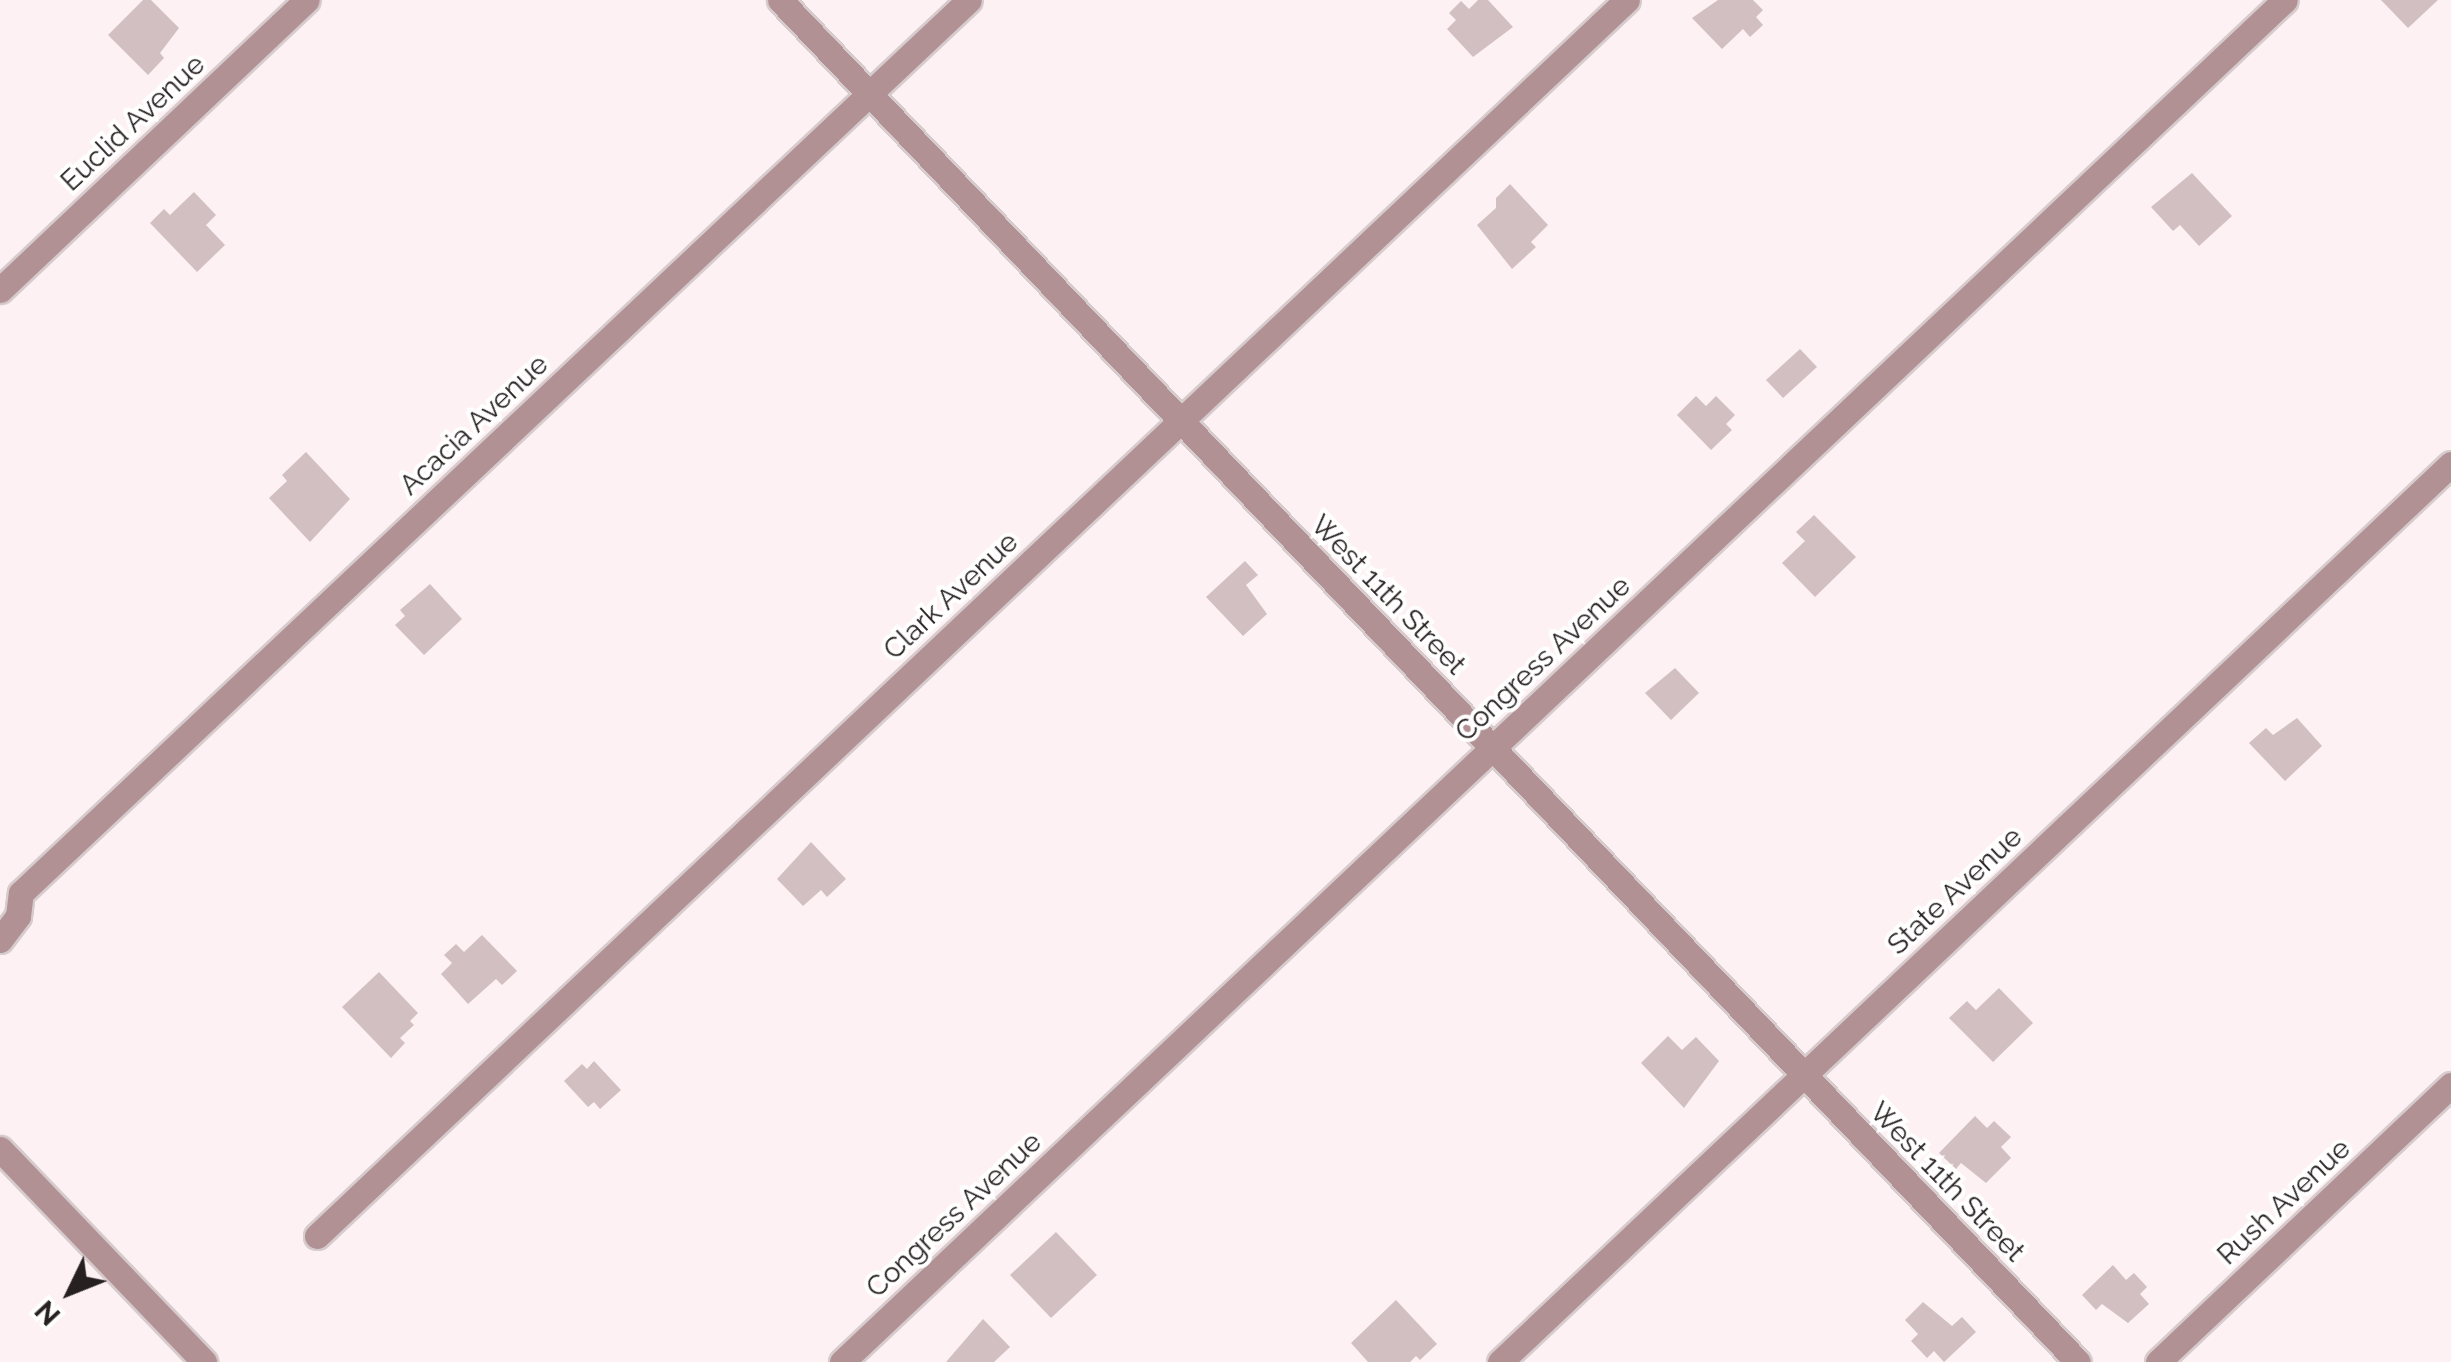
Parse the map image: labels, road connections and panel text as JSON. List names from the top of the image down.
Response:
{
  "streets": {
    "street": [
      "Euclid Avenue",
      "Acacia Avenue",
      "West 11th Street",
      "Clark Avenue",
      "Congress Avenue",
      "State Avenue",
      "Rush Avenue"
    ]
  },
  "crossings": [
    ["Acacia Avenue", "West 11th Street"],
    ["West 11th Street", "Clark Avenue"],
    ["West 11th Street", "Congress Avenue"],
    ["West 11th Street", "State Avenue"]
  ],
  "north": "bottom left"
}
